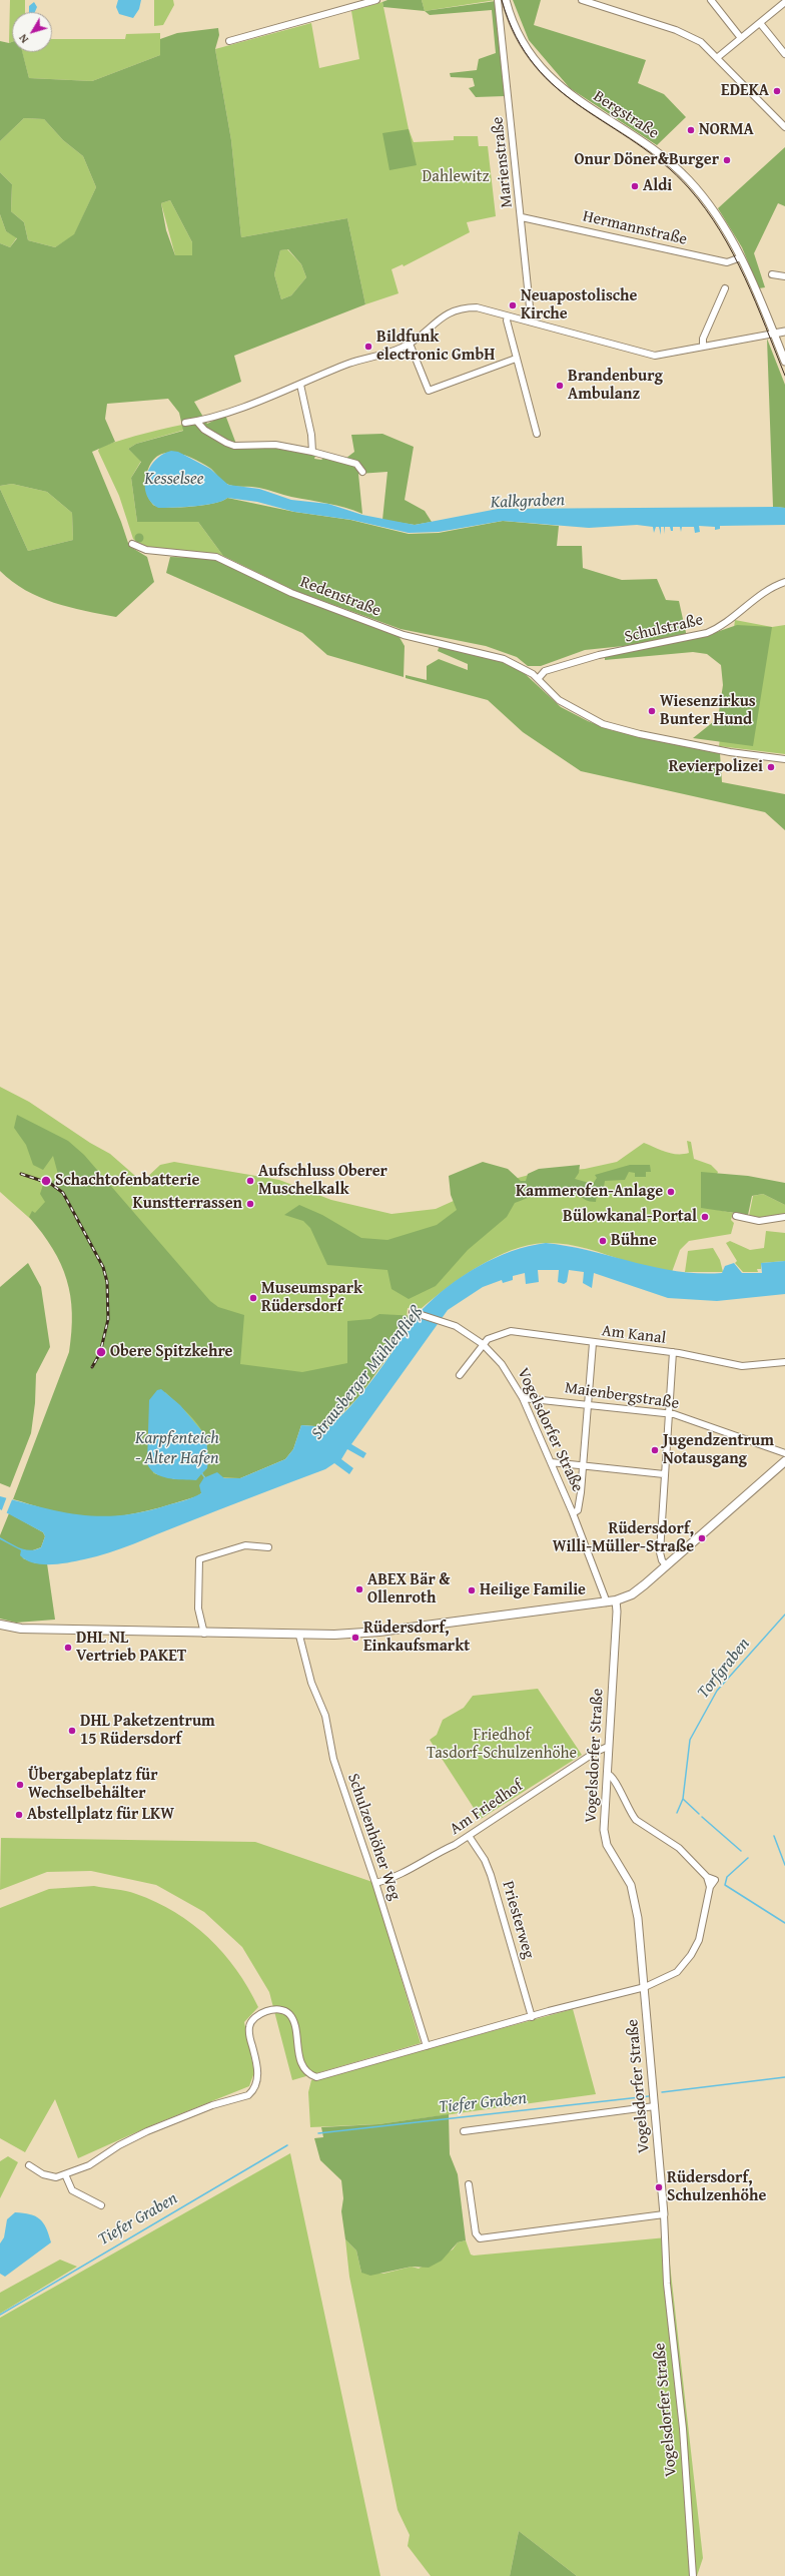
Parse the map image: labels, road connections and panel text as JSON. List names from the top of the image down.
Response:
{
  "streets": {
    "street": [
      "Bergstraße",
      "Marienstraße",
      "Hermannstraße",
      "Redenstraße",
      "Schulstraße",
      "Am Kanal",
      "Maienbergstraße",
      "Vogelsdorfer Straße",
      "Am Friedhof",
      "Schulzenhöher Weg",
      "Priesterweg"
    ]
  },
  "crossings": [
    ["Bergstraße", "Hermannstraße"],
    ["Marienstraße", "Hermannstraße"],
    ["Redenstraße", "Schulstraße"],
    ["Am Kanal", "Vogelsdorfer Straße"],
    ["Maienbergstraße", "Vogelsdorfer Straße"],
    ["Vogelsdorfer Straße", "Am Friedhof"],
    ["Am Friedhof", "Schulzenhöher Weg"],
    ["Am Friedhof", "Priesterweg"]
  ],
  "water": [
    "Kesselsee",
    "Kalkgraben",
    "Strausberger Mühlenfließ",
    "Karpfenteich - Alter Hafen",
    "Torfgraben",
    "Tiefer Graben"
  ],
  "parks": ["Dahlewitz", "Friedhof Tasdorf-Schulzenhöhe"],
  "places": [
    "EDEKA",
    "NORMA",
    "Onur Döner&Burger",
    "Aldi",
    "Neuapostolische Kirche",
    "Bildfunk electronic GmbH",
    "Brandenburg Ambulanz",
    "Wiesenzirkus Bunter Hund",
    "Revierpolizei",
    "Schachtofenbatterie",
    "Aufschluss Oberer Muschelkalk",
    "Kammerofen-Anlage",
    "Kunstterrassen",
    "Bülowkanal-Portal",
    "Bühne",
    "Museumspark Rüdersdorf",
    "Obere Spitzkehre",
    "Jugendzentrum Notausgang",
    "Rüdersdorf, Willi-Müller-Straße",
    "ABEX Bär & Ollenroth",
    "Heilige Familie",
    "Rüdersdorf, Einkaufsmarkt",
    "DHL NL Vertrieb PAKET",
    "DHL Paketzentrum 15 Rüdersdorf",
    "Übergabeplatz für Wechselbehälter",
    "Abstellplatz für LKW",
    "Rüdersdorf, Schulzenhöhe"
  ],
  "north": "bottom left"
}
